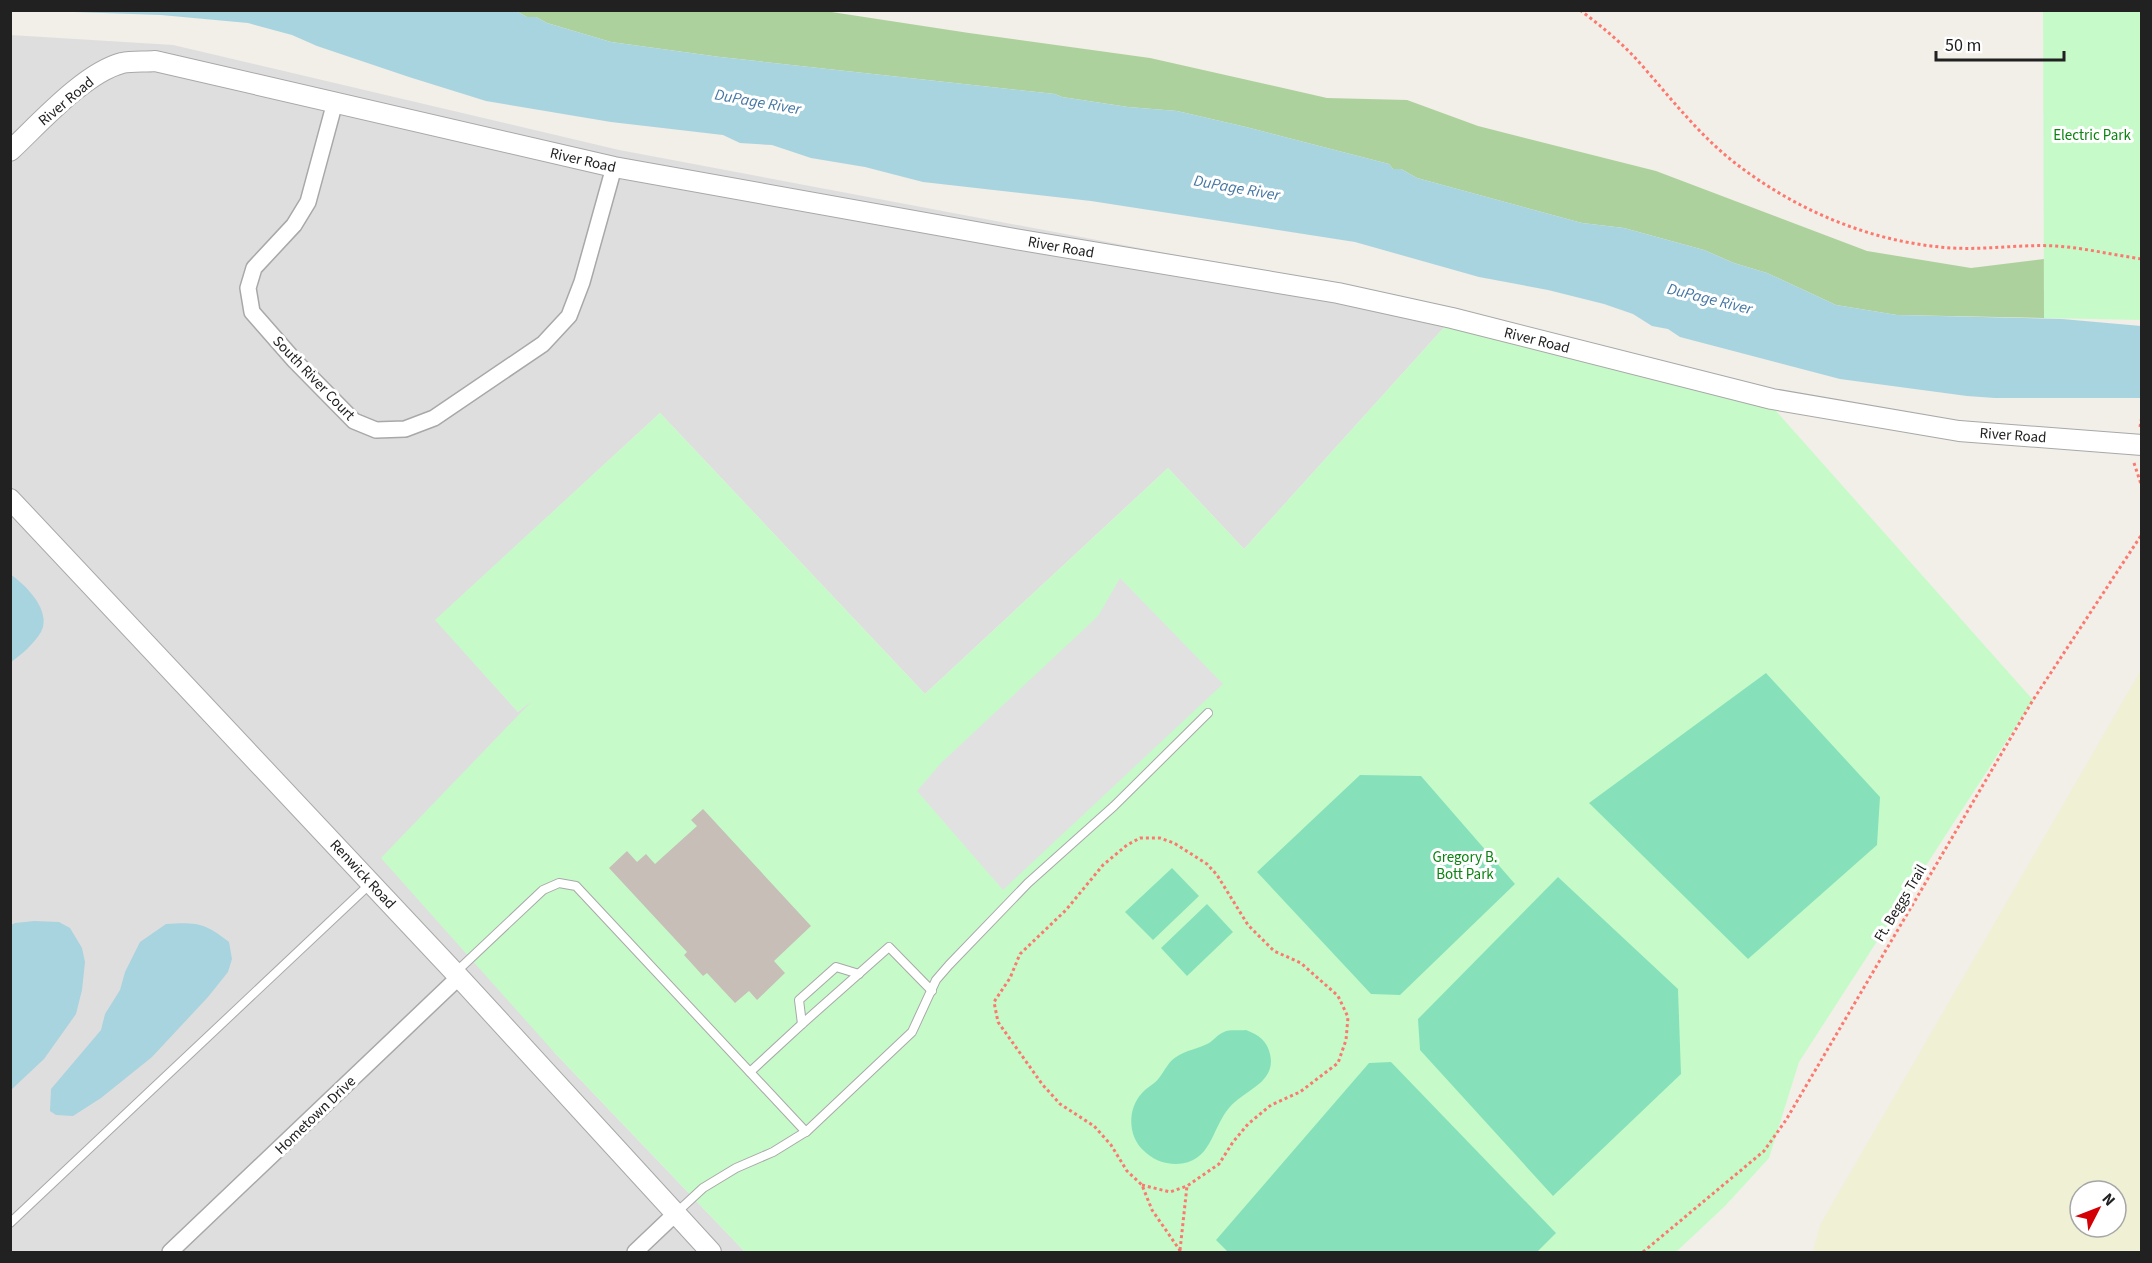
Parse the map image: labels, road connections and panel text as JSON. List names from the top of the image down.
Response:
{
  "streets": {
    "street": [
      "River Road",
      "South River Court",
      "Renwick Road",
      "Hometown Drive"
    ],
    "path": ["Ft. Beggs Trail"]
  },
  "crossings": [
    ["River Road", "South River Court"],
    ["Renwick Road", "Hometown Drive"]
  ],
  "water": ["DuPage River"],
  "parks": ["Electric Park", "Gregory B. Bott Park"],
  "scale_bar": "50 m",
  "north": "top right"
}
